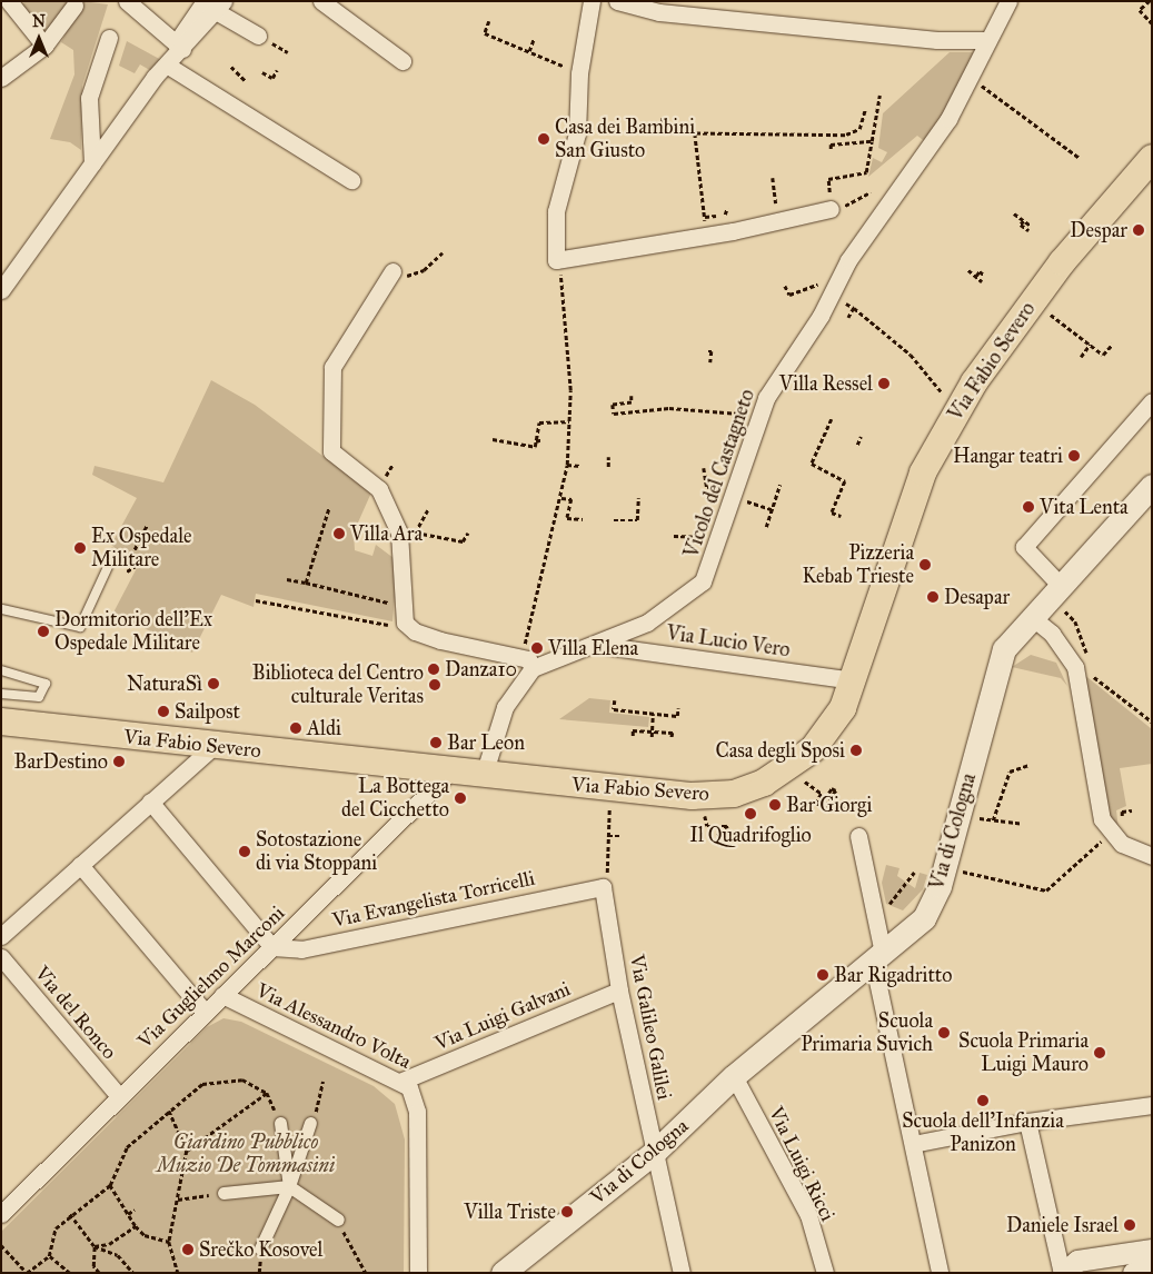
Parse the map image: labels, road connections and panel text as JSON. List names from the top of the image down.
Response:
{
  "streets": {
    "main road": ["Via Fabio Severo", "Via di Cologna"],
    "street": [
      "Vicolo del Castagneto",
      "Via Lucio Vero",
      "Via Evangelista Torricelli",
      "Via Guglielmo Marconi",
      "Via del Ronco",
      "Via Luigi Galvani",
      "Via Alessandro Volta",
      "Via Galileo Galilei",
      "Via Luigi Ricci"
    ]
  },
  "crossings": [
    ["Via Fabio Severo", "Via Lucio Vero"],
    ["Via Fabio Severo", "Via Guglielmo Marconi"],
    ["Vicolo del Castagneto", "Via Lucio Vero"],
    ["Via di Cologna", "Via Galileo Galilei"],
    ["Via di Cologna", "Via Luigi Ricci"],
    ["Via Evangelista Torricelli", "Via Guglielmo Marconi"],
    ["Via Evangelista Torricelli", "Via Galileo Galilei"],
    ["Via Guglielmo Marconi", "Via del Ronco"],
    ["Via Guglielmo Marconi", "Via Alessandro Volta"],
    ["Via Luigi Galvani", "Via Alessandro Volta"],
    ["Via Luigi Galvani", "Via Galileo Galilei"]
  ],
  "parks": ["Giardino Pubblico Muzio De Tommasini"],
  "places": [
    "Casa dei Bambini San Giusto",
    "Despar",
    "Villa Ressel",
    "Hangar teatri",
    "Vita Lenta",
    "Villa Ara",
    "Ex Ospedale Militare",
    "Pizzeria Kebab Trieste",
    "Desapar",
    "Dormitorio dell'Ex Ospedale Militare",
    "Villa Elena",
    "Danza10",
    "NaturaSì",
    "Biblioteca del Centro culturale Veritas",
    "Sailpost",
    "Aldi",
    "Bar Leon",
    "Casa degli Sposi",
    "BarDestino",
    "La Bottega del Cicchetto",
    "Bar Giorgi",
    "Il Quadrifoglio",
    "Sotostazione di via Stoppani",
    "Bar Rigadritto",
    "Scuola Primaria Suvich",
    "Scuola Primaria Luigi Mauro",
    "Scuola dell'Infanzia Panizon",
    "Villa Triste",
    "Daniele Israel",
    "Srečko Kosovel"
  ],
  "north": "top"
}
